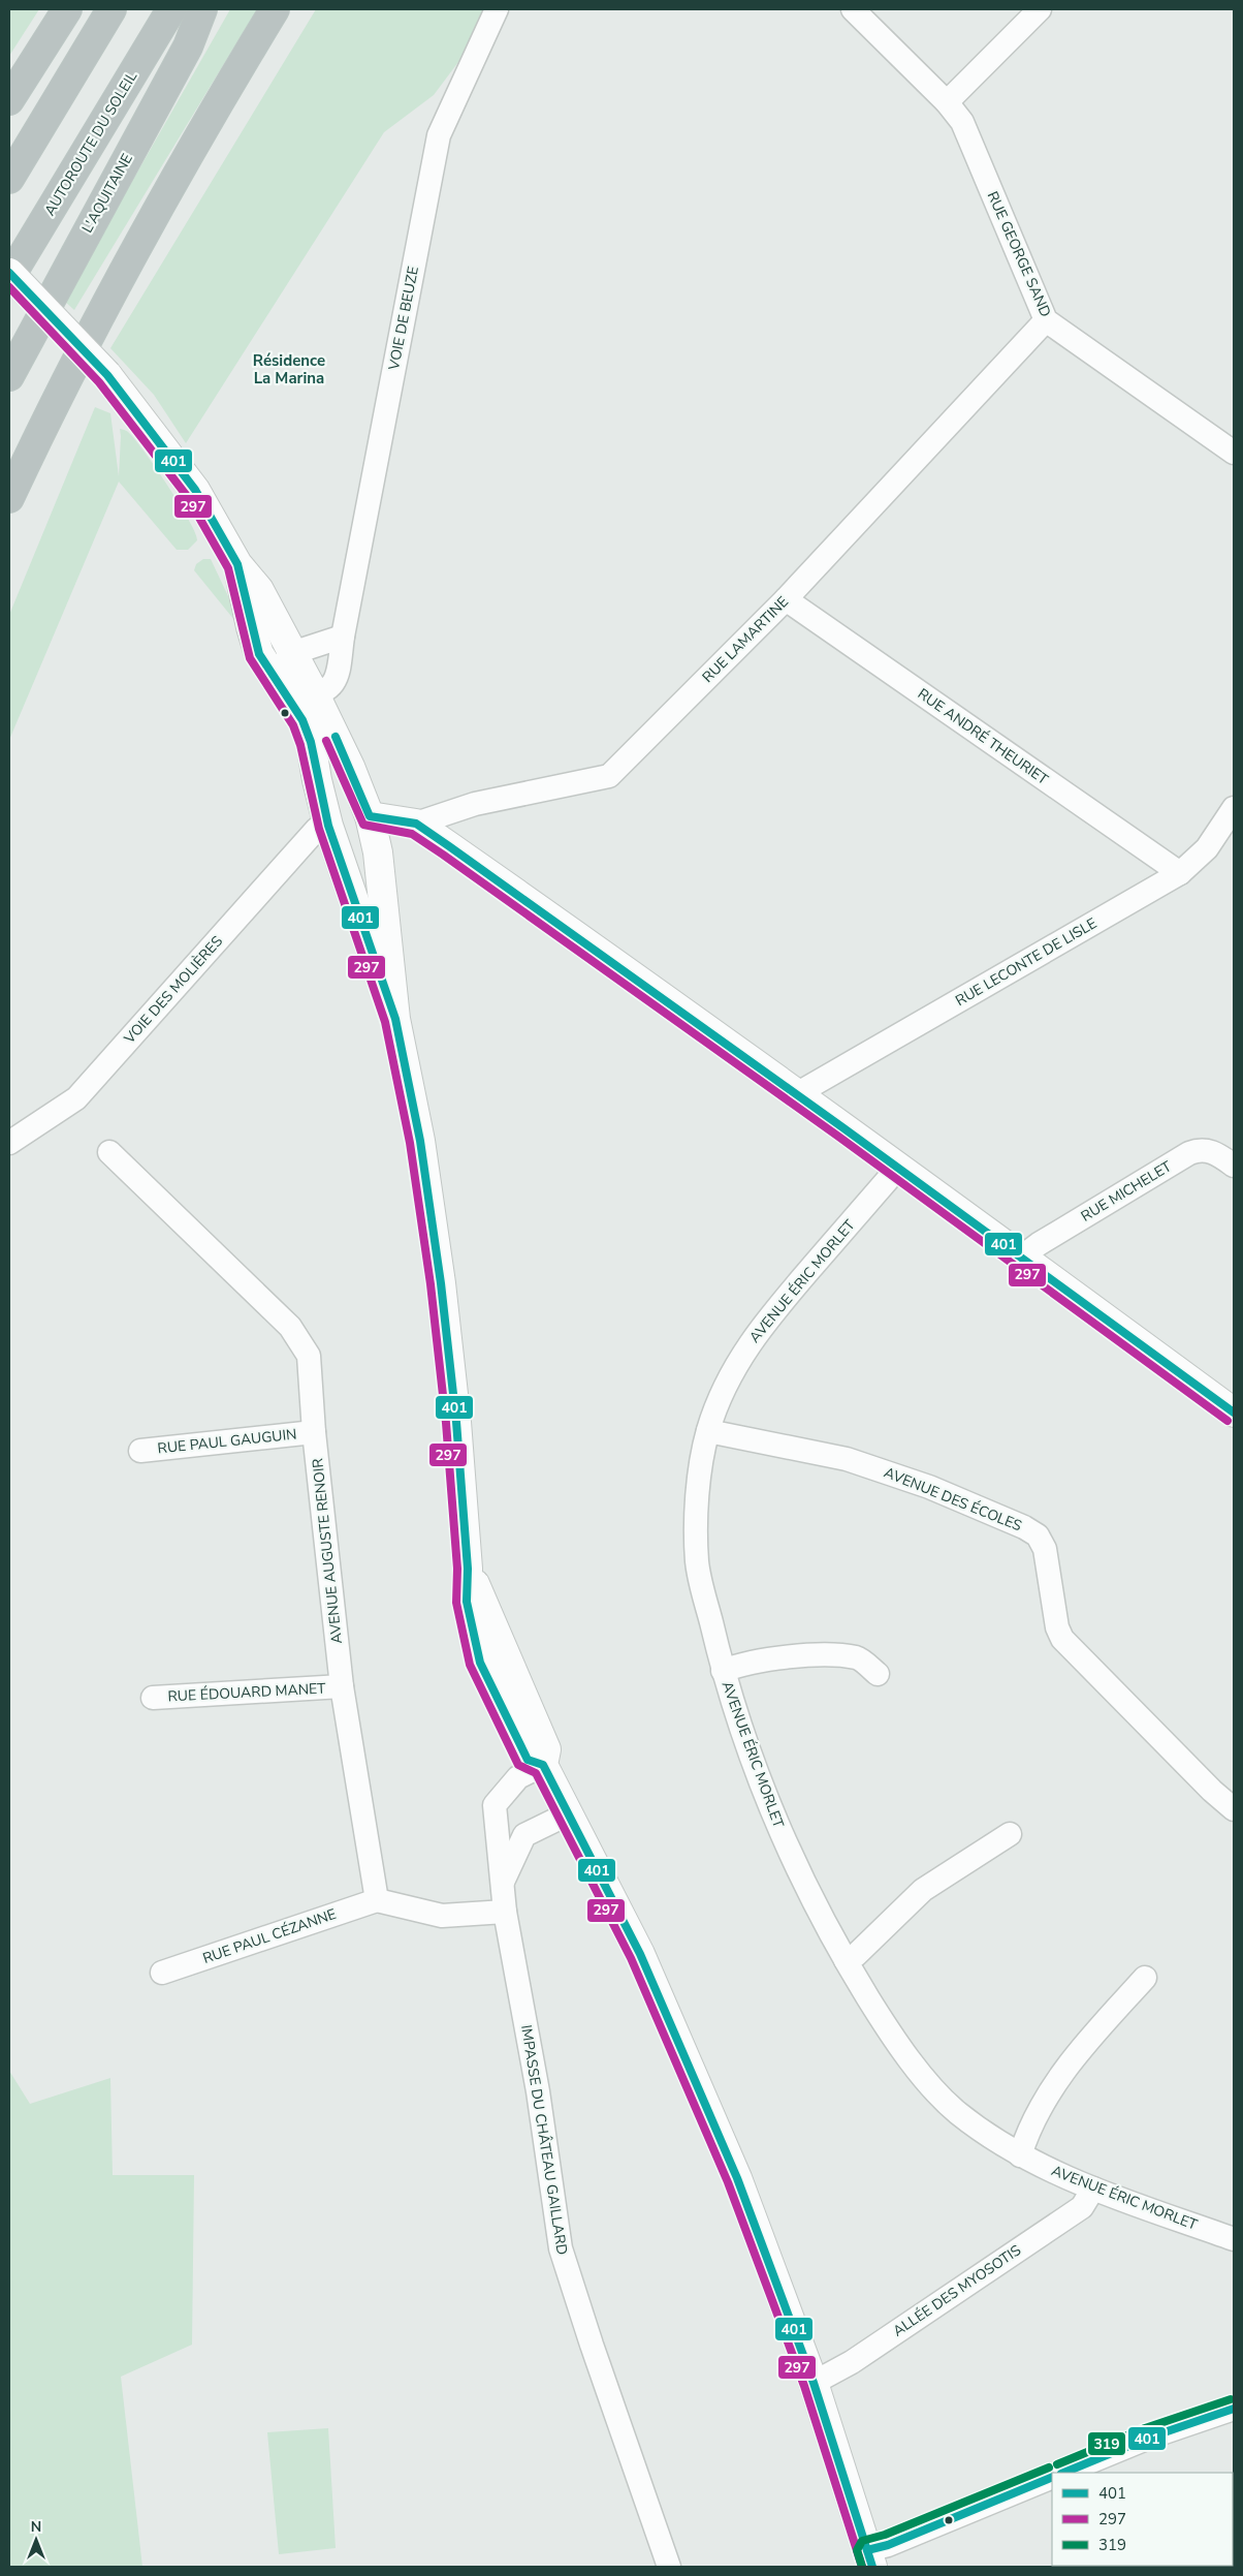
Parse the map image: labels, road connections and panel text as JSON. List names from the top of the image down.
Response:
{
  "streets": {
    "highway": ["AUTOROUTE DU SOLEIL", "L'AQUITAINE"],
    "street": [
      "RUE GEORGE SAND",
      "VOIE DE BEUZE",
      "RUE LAMARTINE",
      "RUE ANDRÉ THEURIET",
      "RUE LECONTE DE LISLE",
      "VOIE DES MOLIÈRES",
      "RUE MICHELET",
      "AVENUE ÉRIC MORLET",
      "RUE PAUL GAUGUIN",
      "AVENUE DES ÉCOLES",
      "AVENUE AUGUSTE RENOIR",
      "RUE ÉDOUARD MANET",
      "RUE PAUL CÉZANNE",
      "IMPASSE DU CHÂTEAU GAILLARD",
      "ALLÉE DES MYOSOTIS"
    ]
  },
  "crossings": [
    ["RUE GEORGE SAND", "RUE LAMARTINE"],
    ["RUE LAMARTINE", "RUE ANDRÉ THEURIET"],
    ["RUE ANDRÉ THEURIET", "RUE LECONTE DE LISLE"],
    ["AVENUE ÉRIC MORLET", "AVENUE DES ÉCOLES"],
    ["AVENUE ÉRIC MORLET", "ALLÉE DES MYOSOTIS"],
    ["RUE PAUL GAUGUIN", "AVENUE AUGUSTE RENOIR"],
    ["AVENUE AUGUSTE RENOIR", "RUE ÉDOUARD MANET"],
    ["AVENUE AUGUSTE RENOIR", "RUE PAUL CÉZANNE"]
  ],
  "districts": ["Résidence La Marina"],
  "lines": ["transit line 401", "transit line 297", "transit line 319"],
  "legend": ["401", "297", "319"],
  "north": "top"
}
